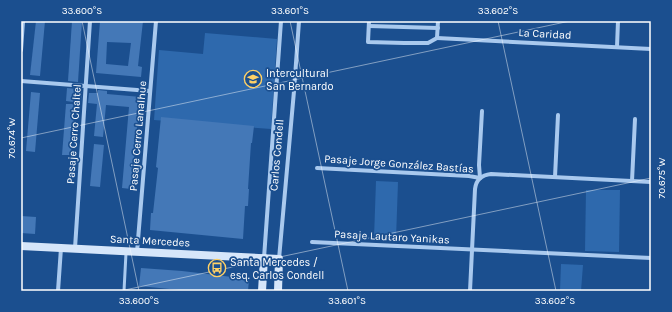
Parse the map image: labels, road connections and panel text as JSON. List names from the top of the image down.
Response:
{
  "streets": {
    "street": [
      "La Caridad",
      "Pasaje Cerro Chaltel",
      "Pasaje Cerro Lanalhue",
      "Carlos Condell",
      "Pasaje Jorge González Bastías",
      "Pasaje Lautaro Yanikas",
      "Santa Mercedes"
    ]
  },
  "crossings": [
    ["Pasaje Cerro Chaltel", "Santa Mercedes"],
    ["Pasaje Cerro Lanalhue", "Santa Mercedes"],
    ["Carlos Condell", "Santa Mercedes"]
  ],
  "places": {
    "school or university": ["Intercultural San Bernardo"],
    "bus stop": ["Santa Mercedes / esq. Carlos Condell"]
  },
  "coordinates": [
    "33.600°S",
    "33.601°S",
    "33.602°S",
    "70.674°W",
    "70.675°W"
  ]
}
